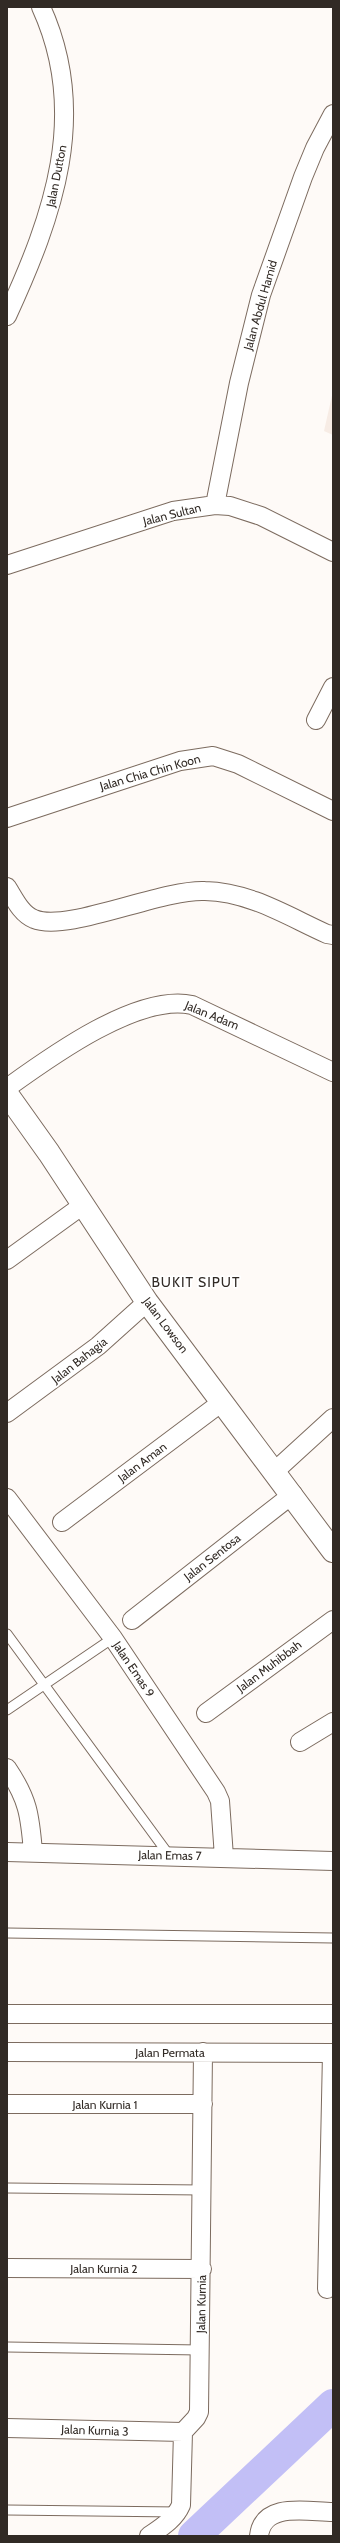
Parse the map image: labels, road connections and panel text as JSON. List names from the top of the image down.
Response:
{
  "streets": {
    "street": [
      "Jalan Dutton",
      "Jalan Abdul Hamid",
      "Jalan Sultan",
      "Jalan Chia Chin Koon",
      "Jalan Adam",
      "Jalan Lowson",
      "Jalan Bahagia",
      "Jalan Aman",
      "Jalan Sentosa",
      "Jalan Muhibbah",
      "Jalan Emas 9",
      "Jalan Emas 7",
      "Jalan Permata",
      "Jalan Kurnia 1",
      "Jalan Kurnia 2",
      "Jalan Kurnia",
      "Jalan Kurnia 3"
    ]
  },
  "crossings": [
    ["Jalan Abdul Hamid", "Jalan Sultan"],
    ["Jalan Lowson", "Jalan Bahagia"],
    ["Jalan Lowson", "Jalan Aman"],
    ["Jalan Lowson", "Jalan Sentosa"],
    ["Jalan Emas 9", "Jalan Emas 7"],
    ["Jalan Permata", "Jalan Kurnia"],
    ["Jalan Kurnia 1", "Jalan Kurnia"],
    ["Jalan Kurnia 2", "Jalan Kurnia"],
    ["Jalan Kurnia", "Jalan Kurnia 3"]
  ],
  "districts": ["BUKIT SIPUT"]
}
